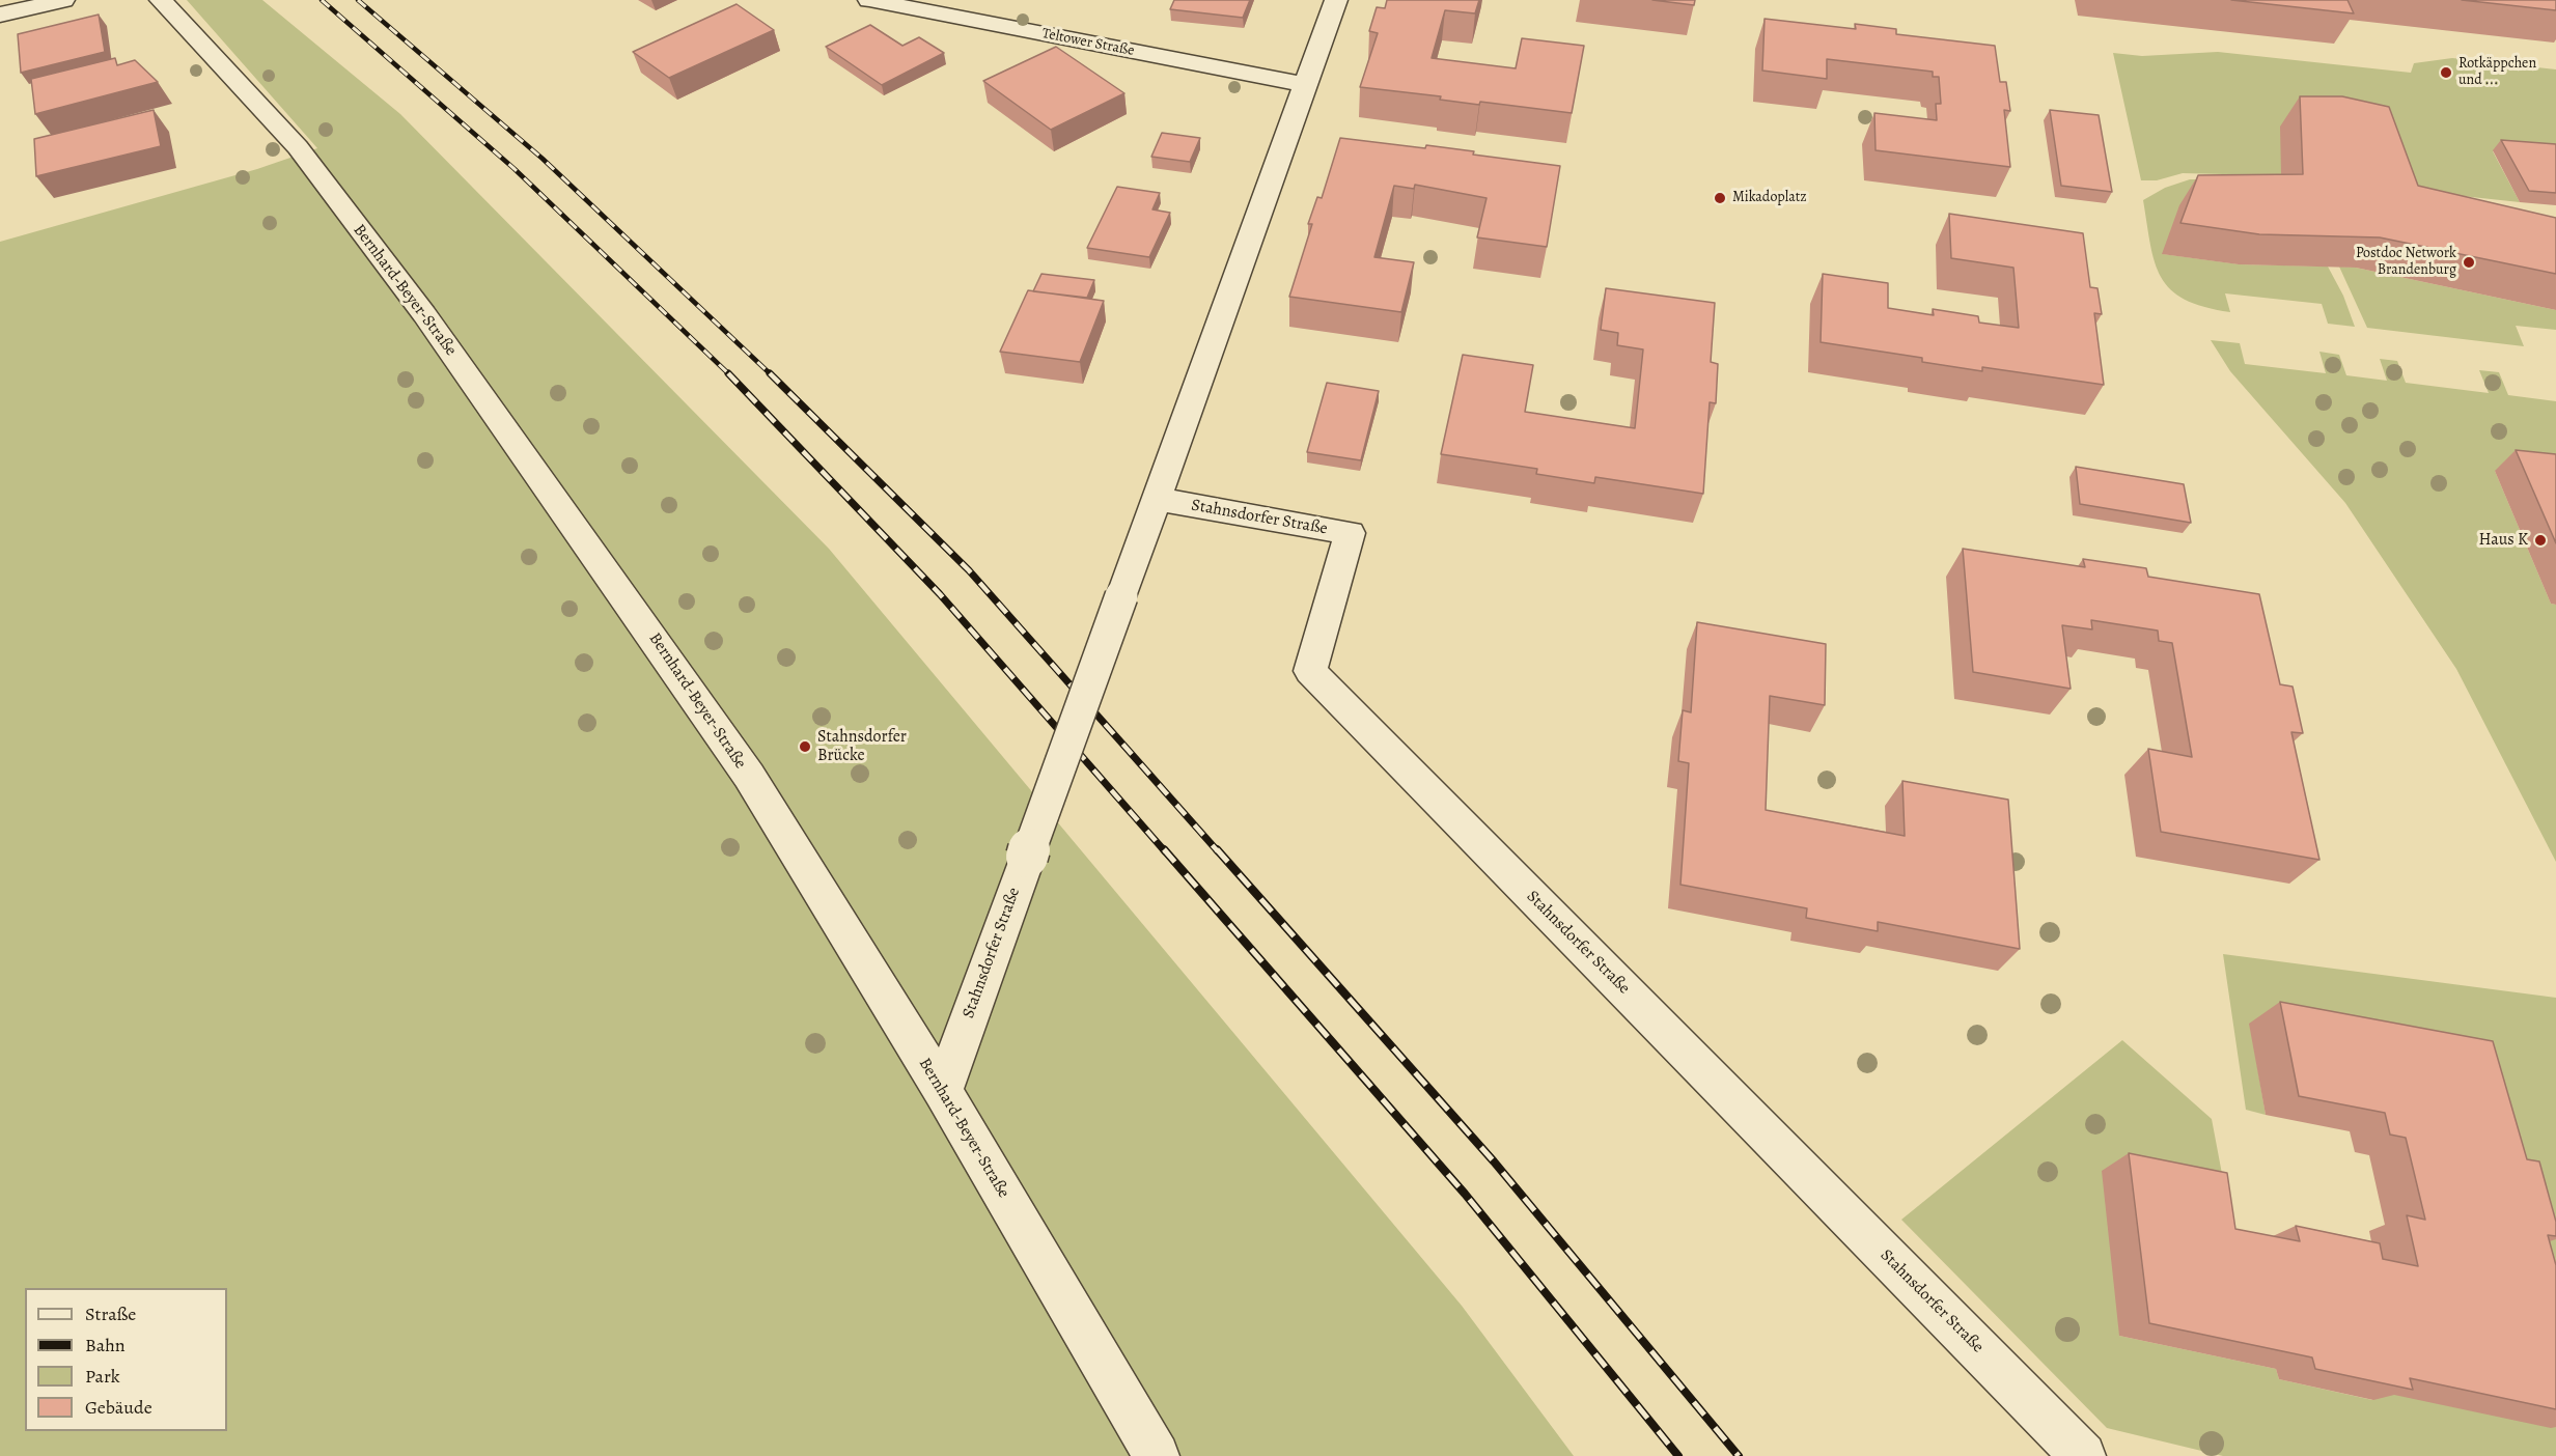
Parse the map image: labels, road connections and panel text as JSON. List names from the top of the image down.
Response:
{
  "streets": {
    "street": ["Teltower Straße", "Bernhard-Beyer-Straße", "Stahnsdorfer Straße"]
  },
  "crossings": [
    ["Teltower Straße", "Stahnsdorfer Straße"],
    ["Bernhard-Beyer-Straße", "Stahnsdorfer Straße"]
  ],
  "places": [
    "Rotkäppchen und ...",
    "Mikadoplatz",
    "Postdoc Network Brandenburg",
    "Haus K",
    "Stahnsdorfer Brücke"
  ],
  "legend": [
    "Straße",
    "Bahn",
    "Park",
    "Gebäude"
  ]
}
